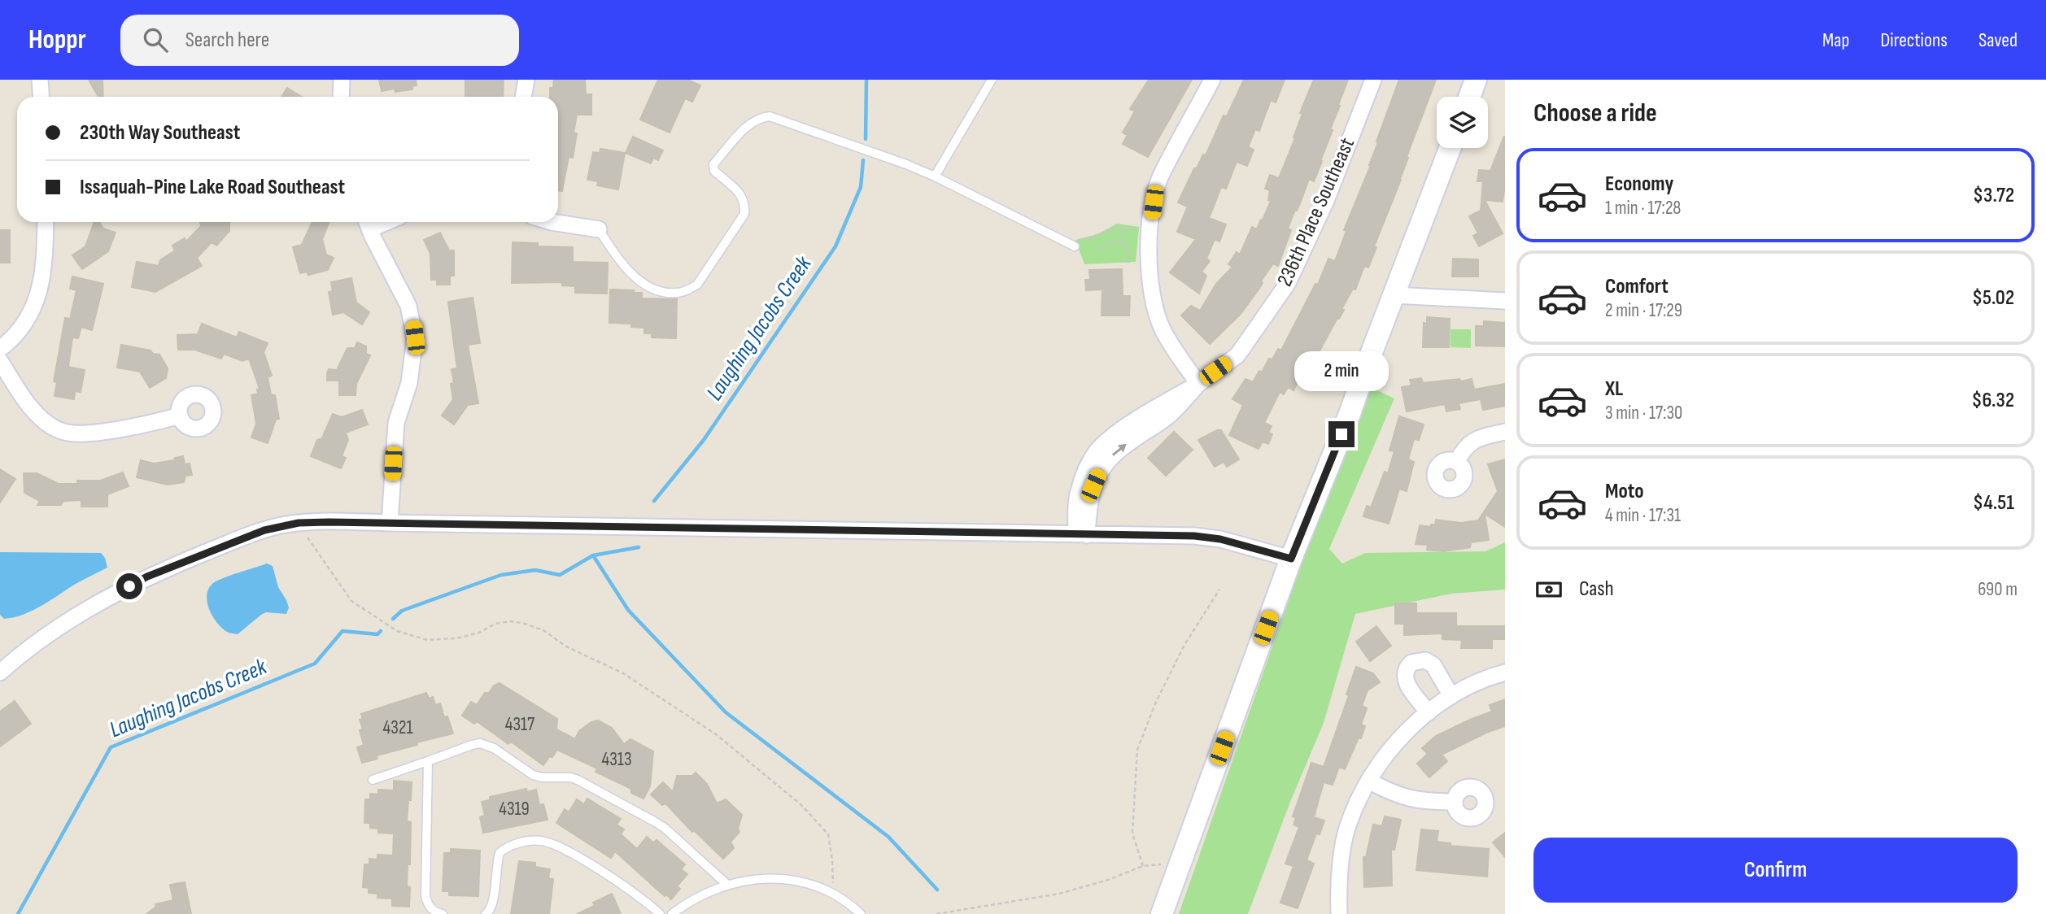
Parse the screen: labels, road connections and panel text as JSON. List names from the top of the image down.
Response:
{
  "streets": {
    "street": ["236th Place Southeast"]
  },
  "water": ["Laughing Jacobs Creek"],
  "house_numbers": [
    "4317",
    "4321",
    "4313",
    "4319"
  ],
  "page": {
    "header": "Hoppr",
    "search": "Search here",
    "nav": ["Map", "Directions", "Saved"],
    "heading": "Choose a ride",
    "banner": ["230th Way Southeast", "Issaquah-Pine Lake Road Southeast"],
    "list": [
      {
        "name": "Economy",
        "note": "1 min · 17:28",
        "value": "$3.72"
      },
      {
        "name": "Comfort",
        "note": "2 min · 17:29",
        "value": "$5.02"
      },
      {
        "name": "XL",
        "note": "3 min · 17:30",
        "value": "$6.32"
      },
      {
        "name": "Moto",
        "note": "4 min · 17:31",
        "value": "$4.51"
      }
    ],
    "bubble": "2 min",
    "pay": ["Cash", "690 m"],
    "buttons": "Confirm"
  }
}
